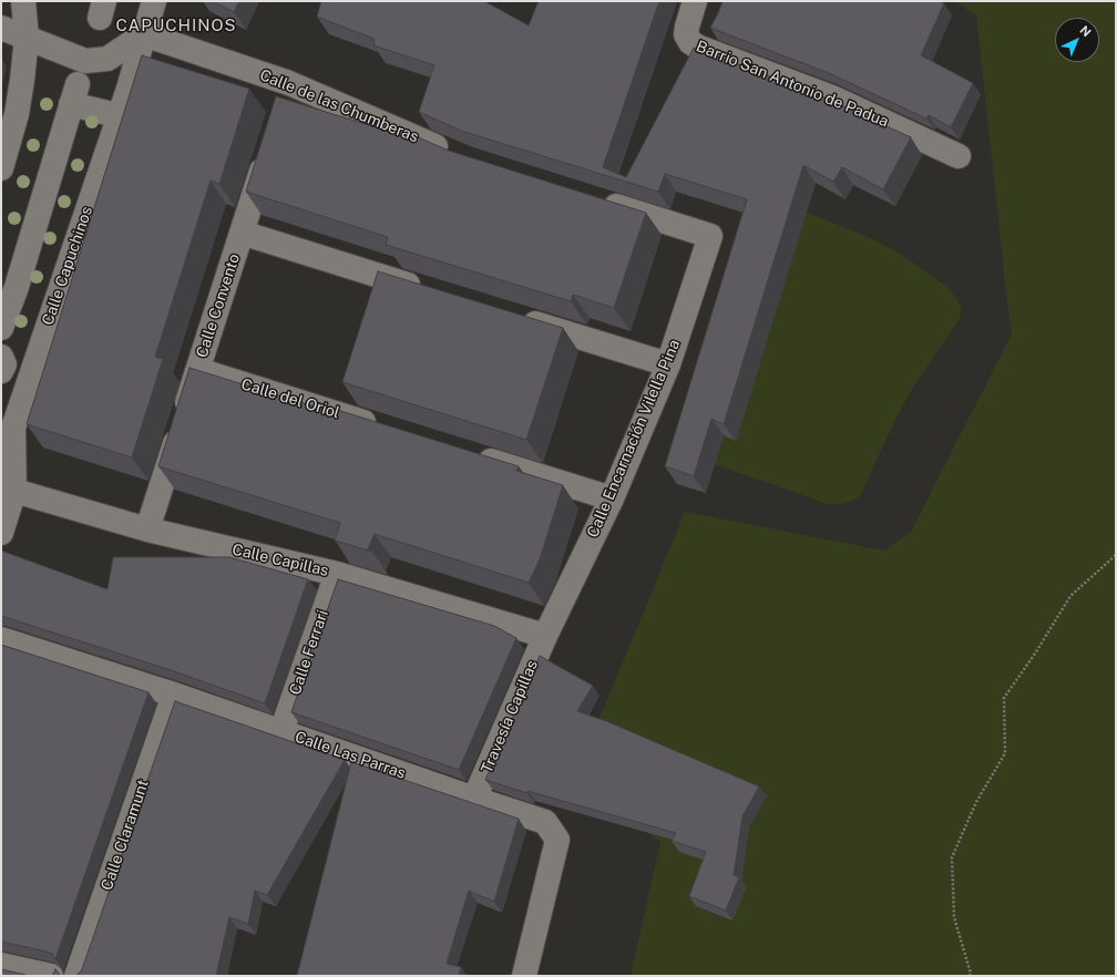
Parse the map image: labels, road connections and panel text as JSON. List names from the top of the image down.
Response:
{
  "streets": {
    "street": [
      "Barrio San Antonio de Padua",
      "Calle de las Chumberas",
      "Calle Capuchinos",
      "Calle Convento",
      "Calle del Oriol",
      "Calle Encarnación Vilella Pina",
      "Calle Capillas",
      "Calle Ferrari",
      "Travesía Capillas",
      "Calle Las Parras",
      "Calle Claramunt"
    ]
  },
  "crossings": [
    ["Calle de las Chumberas", "Calle Capuchinos"],
    ["Calle Capuchinos", "Calle Capillas"],
    ["Calle Convento", "Calle del Oriol"],
    ["Calle Convento", "Calle Capillas"],
    ["Calle Encarnación Vilella Pina", "Calle Capillas"],
    ["Calle Encarnación Vilella Pina", "Travesía Capillas"],
    ["Calle Capillas", "Calle Ferrari"],
    ["Calle Capillas", "Travesía Capillas"],
    ["Calle Ferrari", "Calle Las Parras"],
    ["Travesía Capillas", "Calle Las Parras"],
    ["Calle Las Parras", "Calle Claramunt"]
  ],
  "districts": ["CAPUCHINOS"],
  "north": "top right"
}
